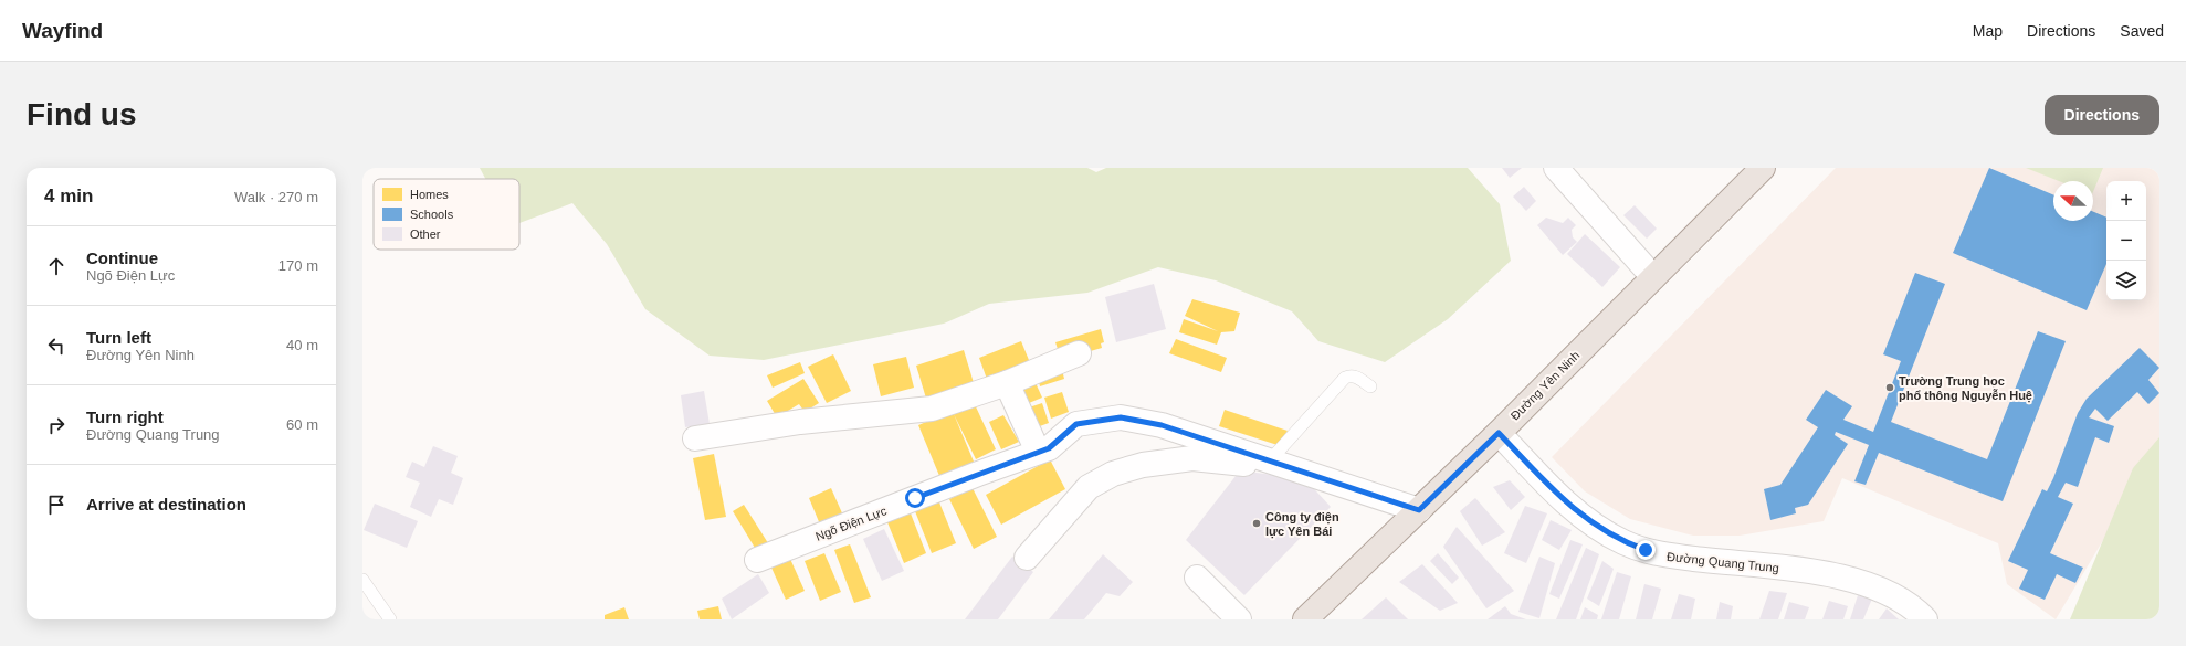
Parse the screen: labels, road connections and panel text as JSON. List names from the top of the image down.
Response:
{
  "streets": {
    "main road": ["Đường Yên Ninh"],
    "street": ["Ngõ Điện Lực", "Đường Quang Trung"]
  },
  "crossings": [
    ["Đường Yên Ninh", "Ngõ Điện Lực"],
    ["Đường Yên Ninh", "Đường Quang Trung"]
  ],
  "places": ["Trường Trung học phổ thông Nguyễn Huệ", "Công ty điện lực Yên Bái"],
  "legend": ["Homes", "Schools", "Other"],
  "north": "left",
  "page": {
    "header": "Wayfind",
    "nav": ["Map", "Directions", "Saved"],
    "buttons": "Directions",
    "title": "Find us",
    "heading": ["4 min", "Walk · 270 m"],
    "map_buttons": ["+", "−"],
    "list": [
      ["Continue", "Ngõ Điện Lực", "170 m"],
      ["Turn left", "Đường Yên Ninh", "40 m"],
      ["Turn right", "Đường Quang Trung", "60 m"],
      "Arrive at destination"
    ]
  }
}
